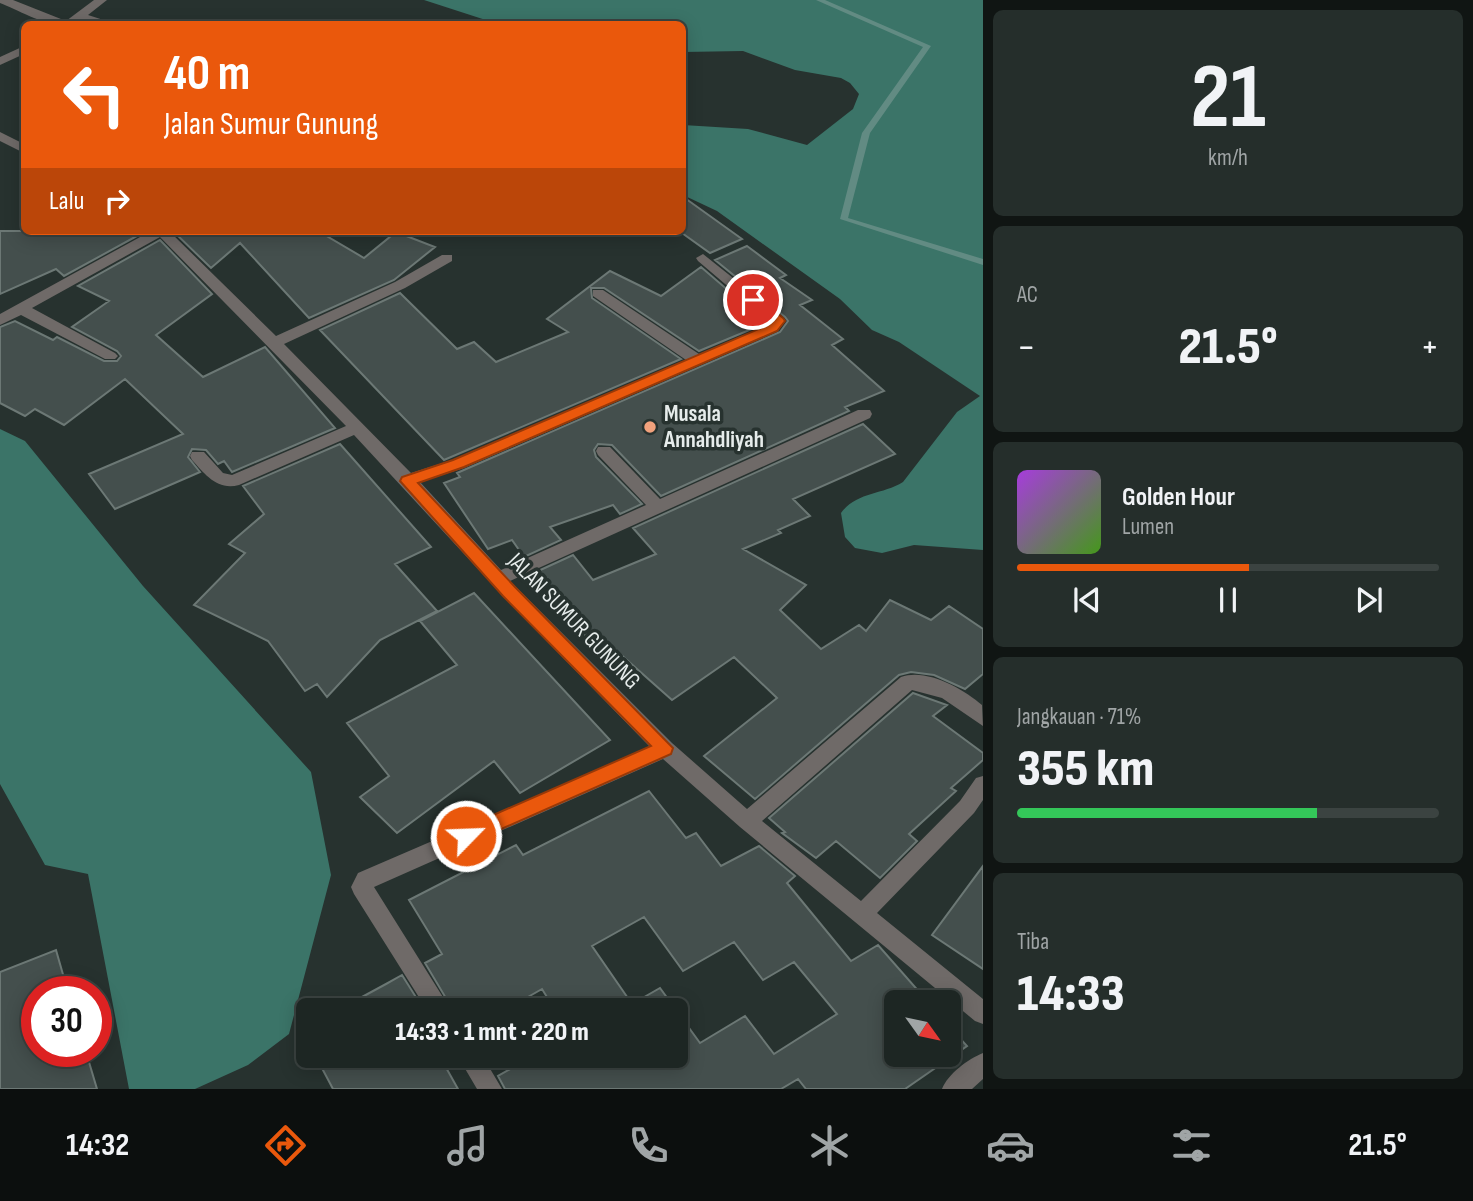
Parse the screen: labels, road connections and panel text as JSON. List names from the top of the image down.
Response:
{
  "streets": {
    "street": ["JALAN SUMUR GUNUNG"]
  },
  "places": ["Musala Annahdliyah"],
  "north": "bottom right",
  "page": {
    "tile": [
      ["21", "km/h"],
      "AC",
      ["Jangkauan · 71%", "355 km"],
      ["Tiba", "14:33"]
    ],
    "turn": ["40 m", "Jalan Sumur Gunung"],
    "then": "Lalu",
    "heat": ["−", "21.5°", "+"],
    "song": ["Golden Hour", "Lumen"],
    "limit": "30",
    "trip": "14:33 · 1 mnt · 220 m",
    "tabs": ["14:32", "21.5°"]
  }
}
